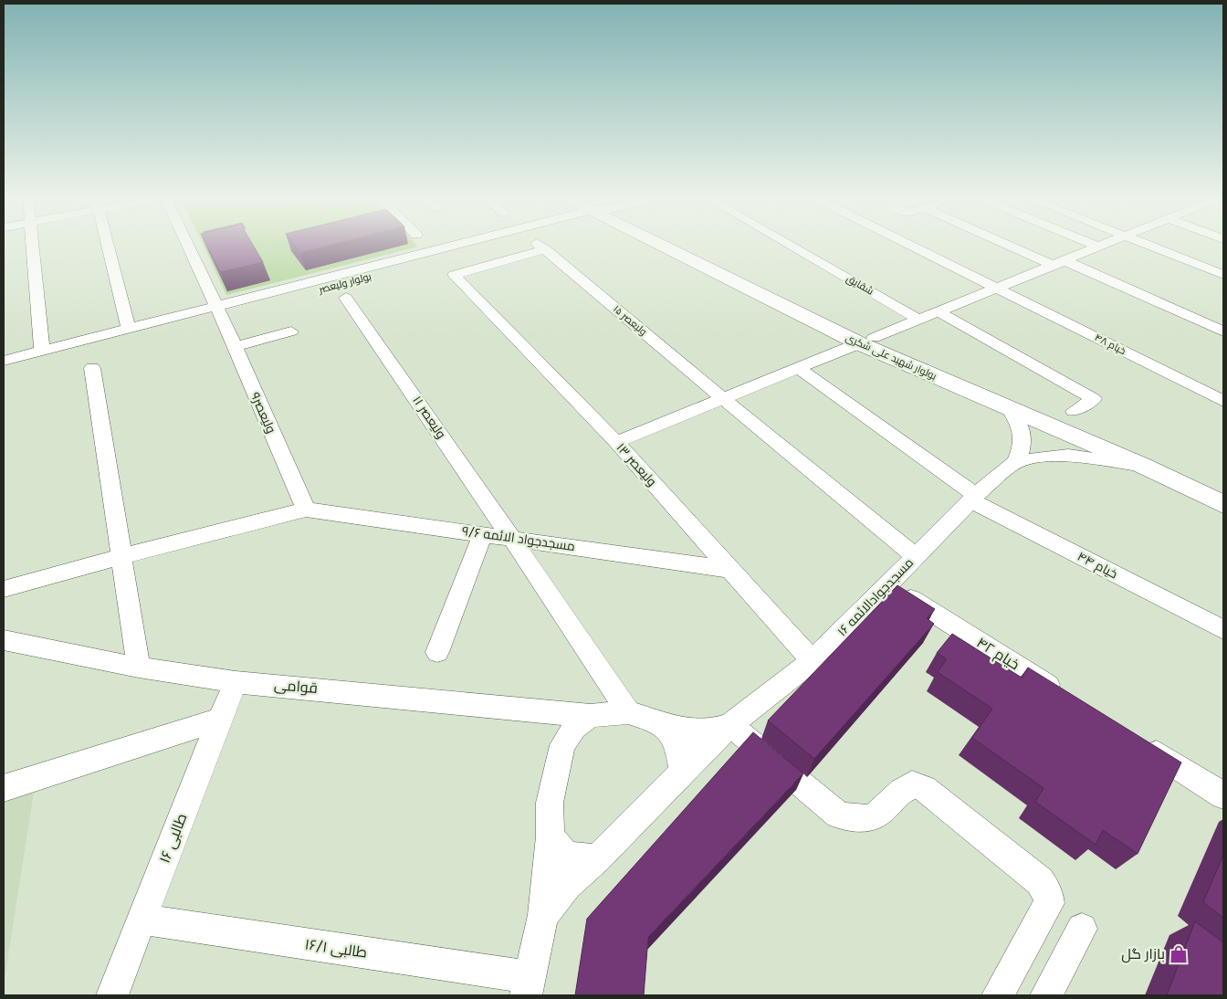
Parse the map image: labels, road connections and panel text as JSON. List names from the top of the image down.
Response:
{
  "streets": {
    "main road": ["بولوار شهید علی شکری"],
    "street": [
      "بولوار ولیعصر",
      "شقایق",
      "ولیعصر ۱۵",
      "خیام ۴۸",
      "ولیعصر۹",
      "ولیعصر ۱۱",
      "ولیعصر ۱۳",
      "مسجدجواد الائمه ۹/۶",
      "خیام ۴۴",
      "مسجدجوادالائمه ۱۶",
      "خیام ۴۲",
      "قوامی",
      "طالبی ۱۶",
      "طالبی ۱۶/۱"
    ]
  },
  "crossings": [
    ["بولوار ولیعصر", "ولیعصر۹"],
    ["ولیعصر ۱۵", "ولیعصر ۱۳"],
    ["ولیعصر ۱۵", "مسجدجوادالائمه ۱۶"],
    ["ولیعصر۹", "مسجدجواد الائمه ۹/۶"],
    ["ولیعصر ۱۱", "مسجدجواد الائمه ۹/۶"],
    ["ولیعصر ۱۱", "قوامی"],
    ["ولیعصر ۱۳", "مسجدجواد الائمه ۹/۶"],
    ["ولیعصر ۱۳", "مسجدجوادالائمه ۱۶"],
    ["خیام ۴۴", "مسجدجوادالائمه ۱۶"],
    ["مسجدجوادالائمه ۱۶", "خیام ۴۲"],
    ["قوامی", "طالبی ۱۶"],
    ["طالبی ۱۶", "طالبی ۱۶/۱"]
  ],
  "places": {
    "shop": ["بازار گل"]
  }
}
